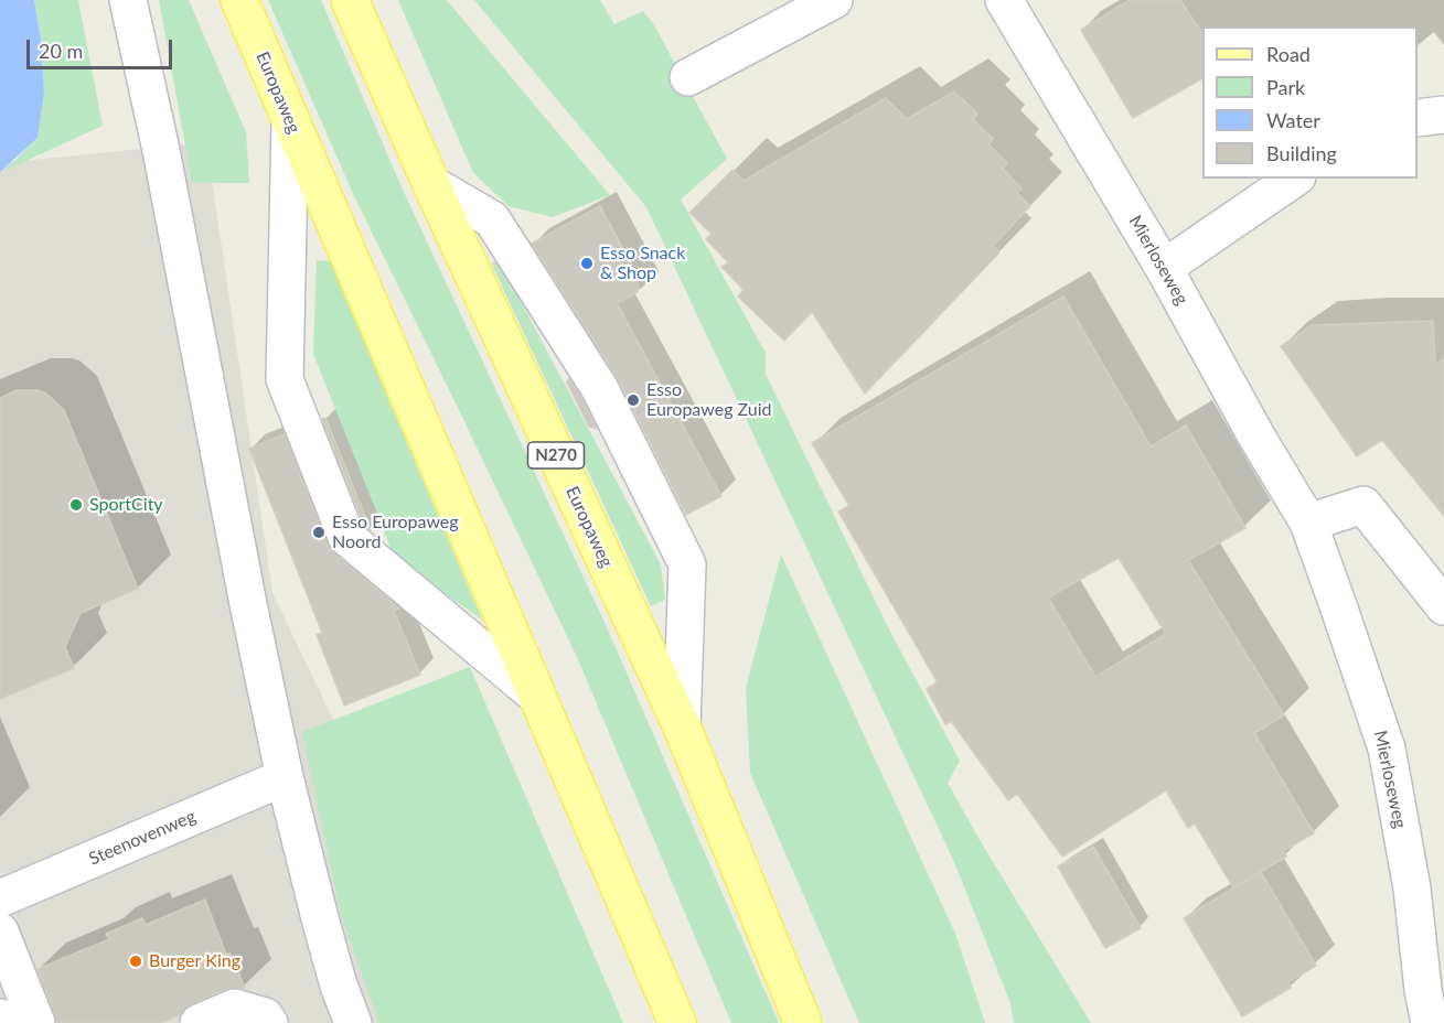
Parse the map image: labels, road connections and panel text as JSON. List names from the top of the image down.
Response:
{
  "streets": {
    "main road": ["Europaweg", "N270"],
    "street": ["Mierloseweg", "Steenovenweg"]
  },
  "places": [
    "Esso Snack & Shop",
    "Esso Europaweg Zuid",
    "SportCity",
    "Esso Europaweg Noord",
    "Burger King"
  ],
  "legend": [
    "Road",
    "Park",
    "Water",
    "Building"
  ],
  "scale_bar": "20 m"
}
